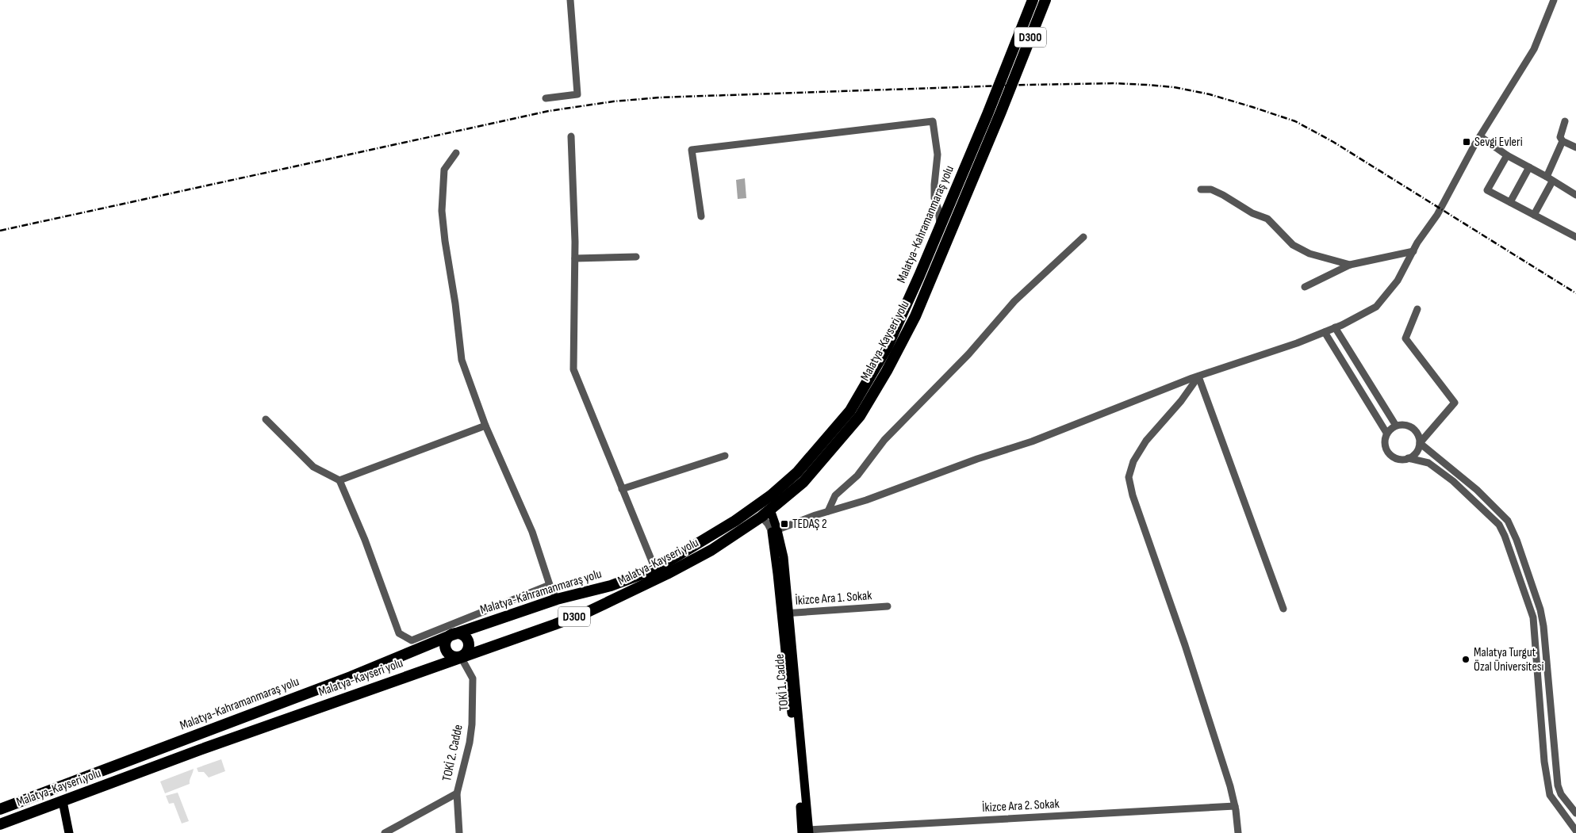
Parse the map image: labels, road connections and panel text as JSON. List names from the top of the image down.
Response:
{
  "streets": {
    "highway": ["D300", "Malatya-Kahramanmaraş yolu", "Malatya-Kayseri yolu"],
    "main road": ["TOKİ 1. Cadde"],
    "street": ["İkizce Ara 1. Sokak", "TOKİ 2. Cadde", "İkizce Ara 2. Sokak"]
  },
  "crossings": [
    ["Malatya-Kahramanmaraş yolu", "Malatya-Kayseri yolu"],
    ["Malatya-Kahramanmaraş yolu", "TOKİ 2. Cadde"],
    ["Malatya-Kayseri yolu", "TOKİ 1. Cadde"],
    ["Malatya-Kayseri yolu", "TOKİ 2. Cadde"],
    ["İkizce Ara 1. Sokak", "TOKİ 1. Cadde"],
    ["TOKİ 1. Cadde", "İkizce Ara 2. Sokak"]
  ],
  "places": {
    "transit": ["Sevgi Evleri", "TEDAŞ 2"],
    "other": ["Malatya Turgut Özal Üniversitesi"]
  }
}
